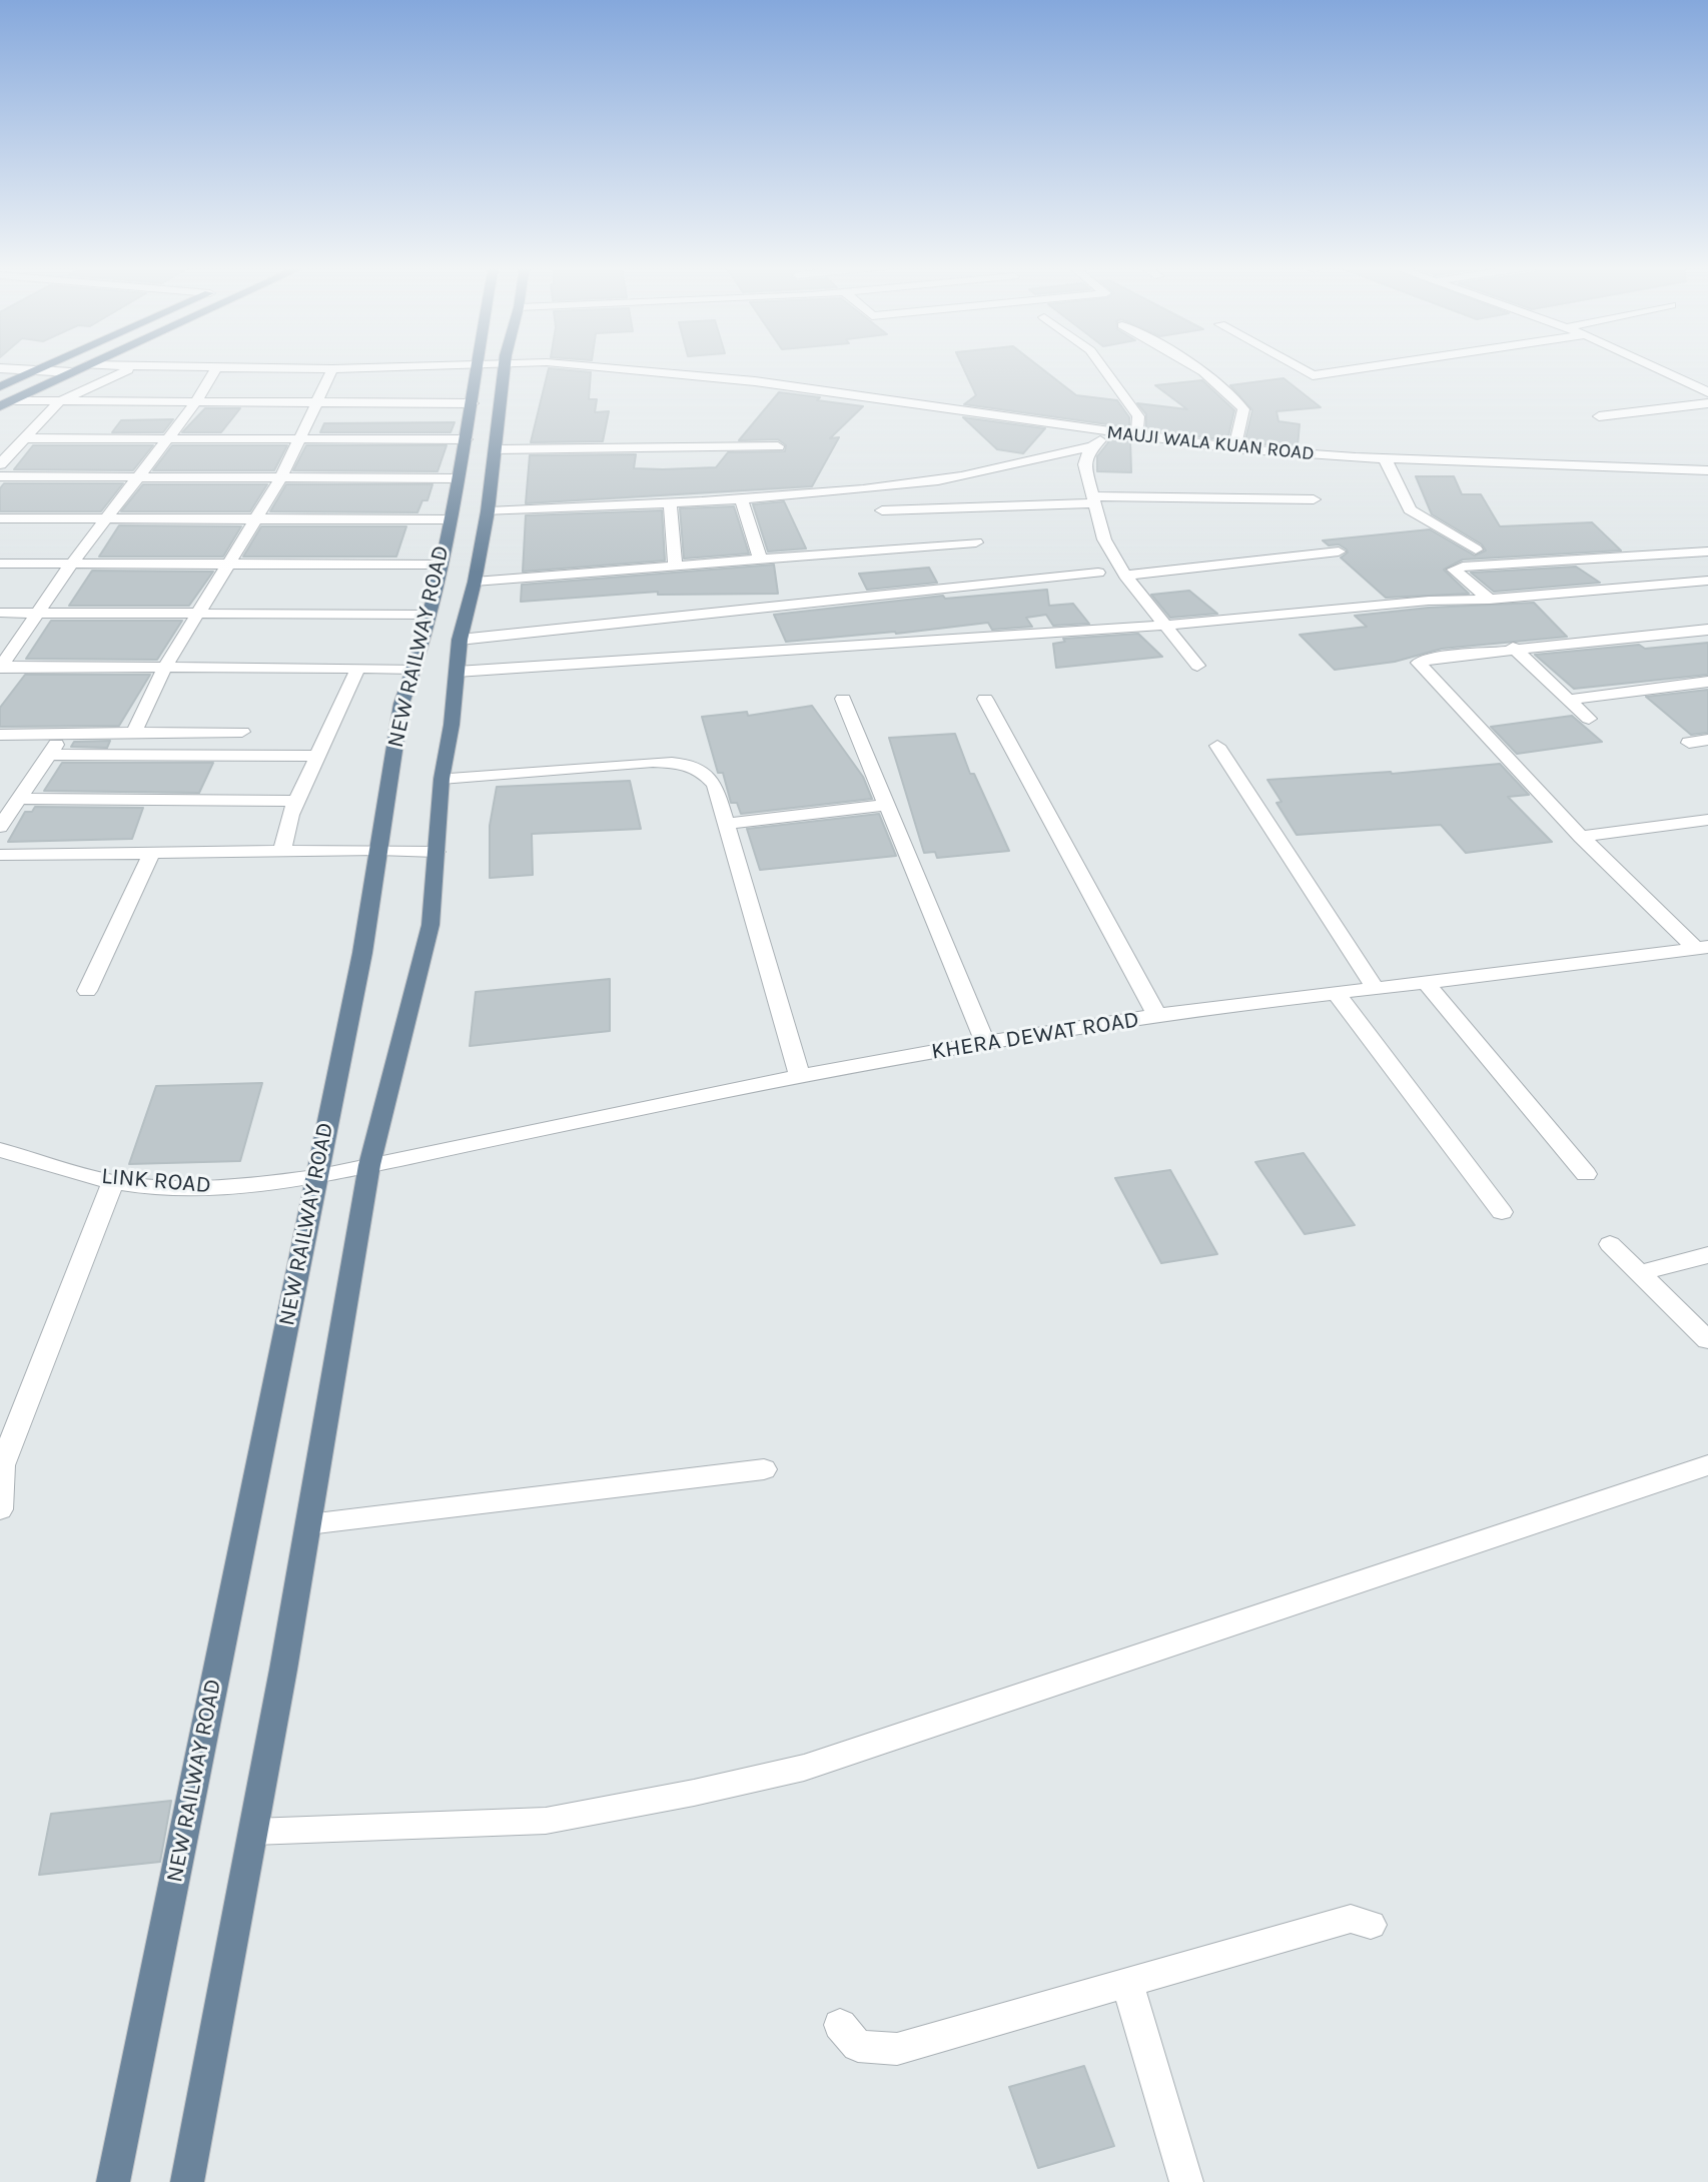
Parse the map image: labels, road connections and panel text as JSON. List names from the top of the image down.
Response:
{
  "streets": {
    "main road": ["NEW RAILWAY ROAD"],
    "street": ["MAUJI WALA KUAN ROAD", "KHERA DEWAT ROAD", "LINK ROAD"]
  },
  "crossings": [
    ["NEW RAILWAY ROAD", "KHERA DEWAT ROAD"],
    ["NEW RAILWAY ROAD", "LINK ROAD"],
    ["KHERA DEWAT ROAD", "LINK ROAD"]
  ]
}
